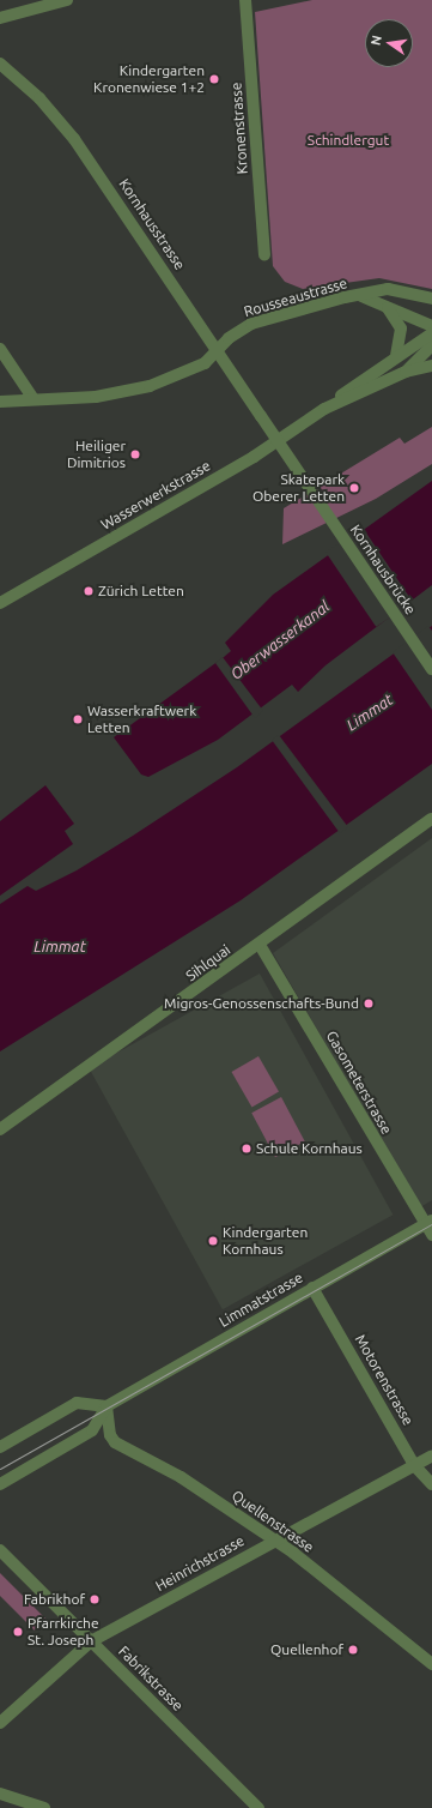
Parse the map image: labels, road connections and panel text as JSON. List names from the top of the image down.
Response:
{
  "streets": {
    "street": [
      "Kronenstrasse",
      "Kornhausstrasse",
      "Rousseaustrasse",
      "Wasserwerkstrasse",
      "Kornhausbrücke",
      "Sihlquai",
      "Gasometerstrasse",
      "Limmatstrasse",
      "Motorenstrasse",
      "Quellenstrasse",
      "Heinrichstrasse",
      "Fabrikstrasse"
    ]
  },
  "crossings": [
    ["Kornhausstrasse", "Rousseaustrasse"],
    ["Kornhausstrasse", "Kornhausbrücke"],
    ["Rousseaustrasse", "Wasserwerkstrasse"],
    ["Sihlquai", "Gasometerstrasse"],
    ["Gasometerstrasse", "Limmatstrasse"],
    ["Limmatstrasse", "Motorenstrasse"],
    ["Limmatstrasse", "Quellenstrasse"],
    ["Motorenstrasse", "Heinrichstrasse"],
    ["Quellenstrasse", "Heinrichstrasse"],
    ["Heinrichstrasse", "Fabrikstrasse"]
  ],
  "water": ["Oberwasserkanal", "Limmat"],
  "parks": ["Schindlergut"],
  "places": [
    "Kindergarten Kronenwiese 1+2",
    "Heiliger Dimitrios",
    "Skatepark Oberer Letten",
    "Zürich Letten",
    "Wasserkraftwerk Letten",
    "Migros-Genossenschafts-Bund",
    "Schule Kornhaus",
    "Kindergarten Kornhaus",
    "Fabrikhof",
    "Pfarrkirche St. Joseph",
    "Quellenhof"
  ],
  "north": "left"
}
